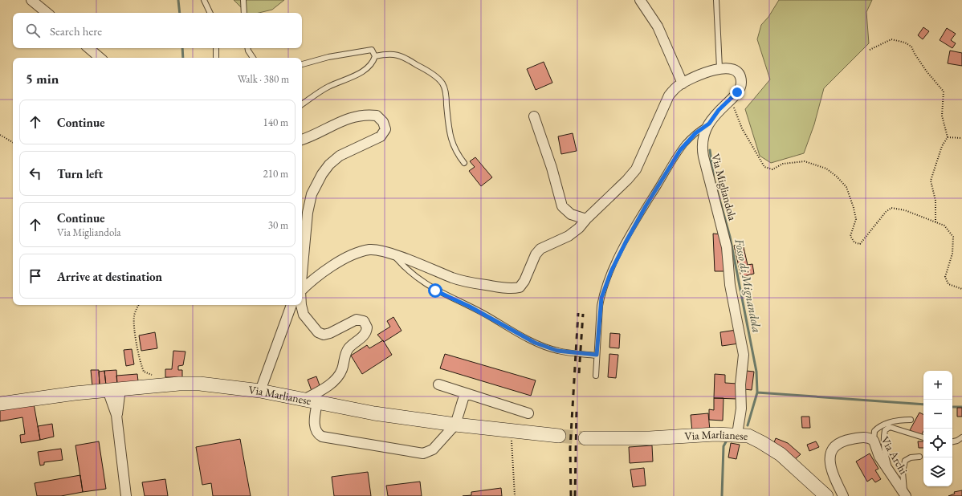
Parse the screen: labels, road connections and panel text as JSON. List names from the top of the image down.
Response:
{
  "streets": {
    "street": ["Via Migliandola", "Via Marlianese", "Via Archi"]
  },
  "crossings": [
    ["Via Migliandola", "Via Marlianese"]
  ],
  "water": ["Fosso di Mignandola"],
  "page": {
    "search": "Search here",
    "heading": ["5 min", "Walk · 380 m"],
    "list": [
      ["Continue", "140 m"],
      ["Turn left", "210 m"],
      ["Continue", "Via Migliandola", "30 m"],
      "Arrive at destination"
    ],
    "map_buttons": ["+", "−"]
  }
}
